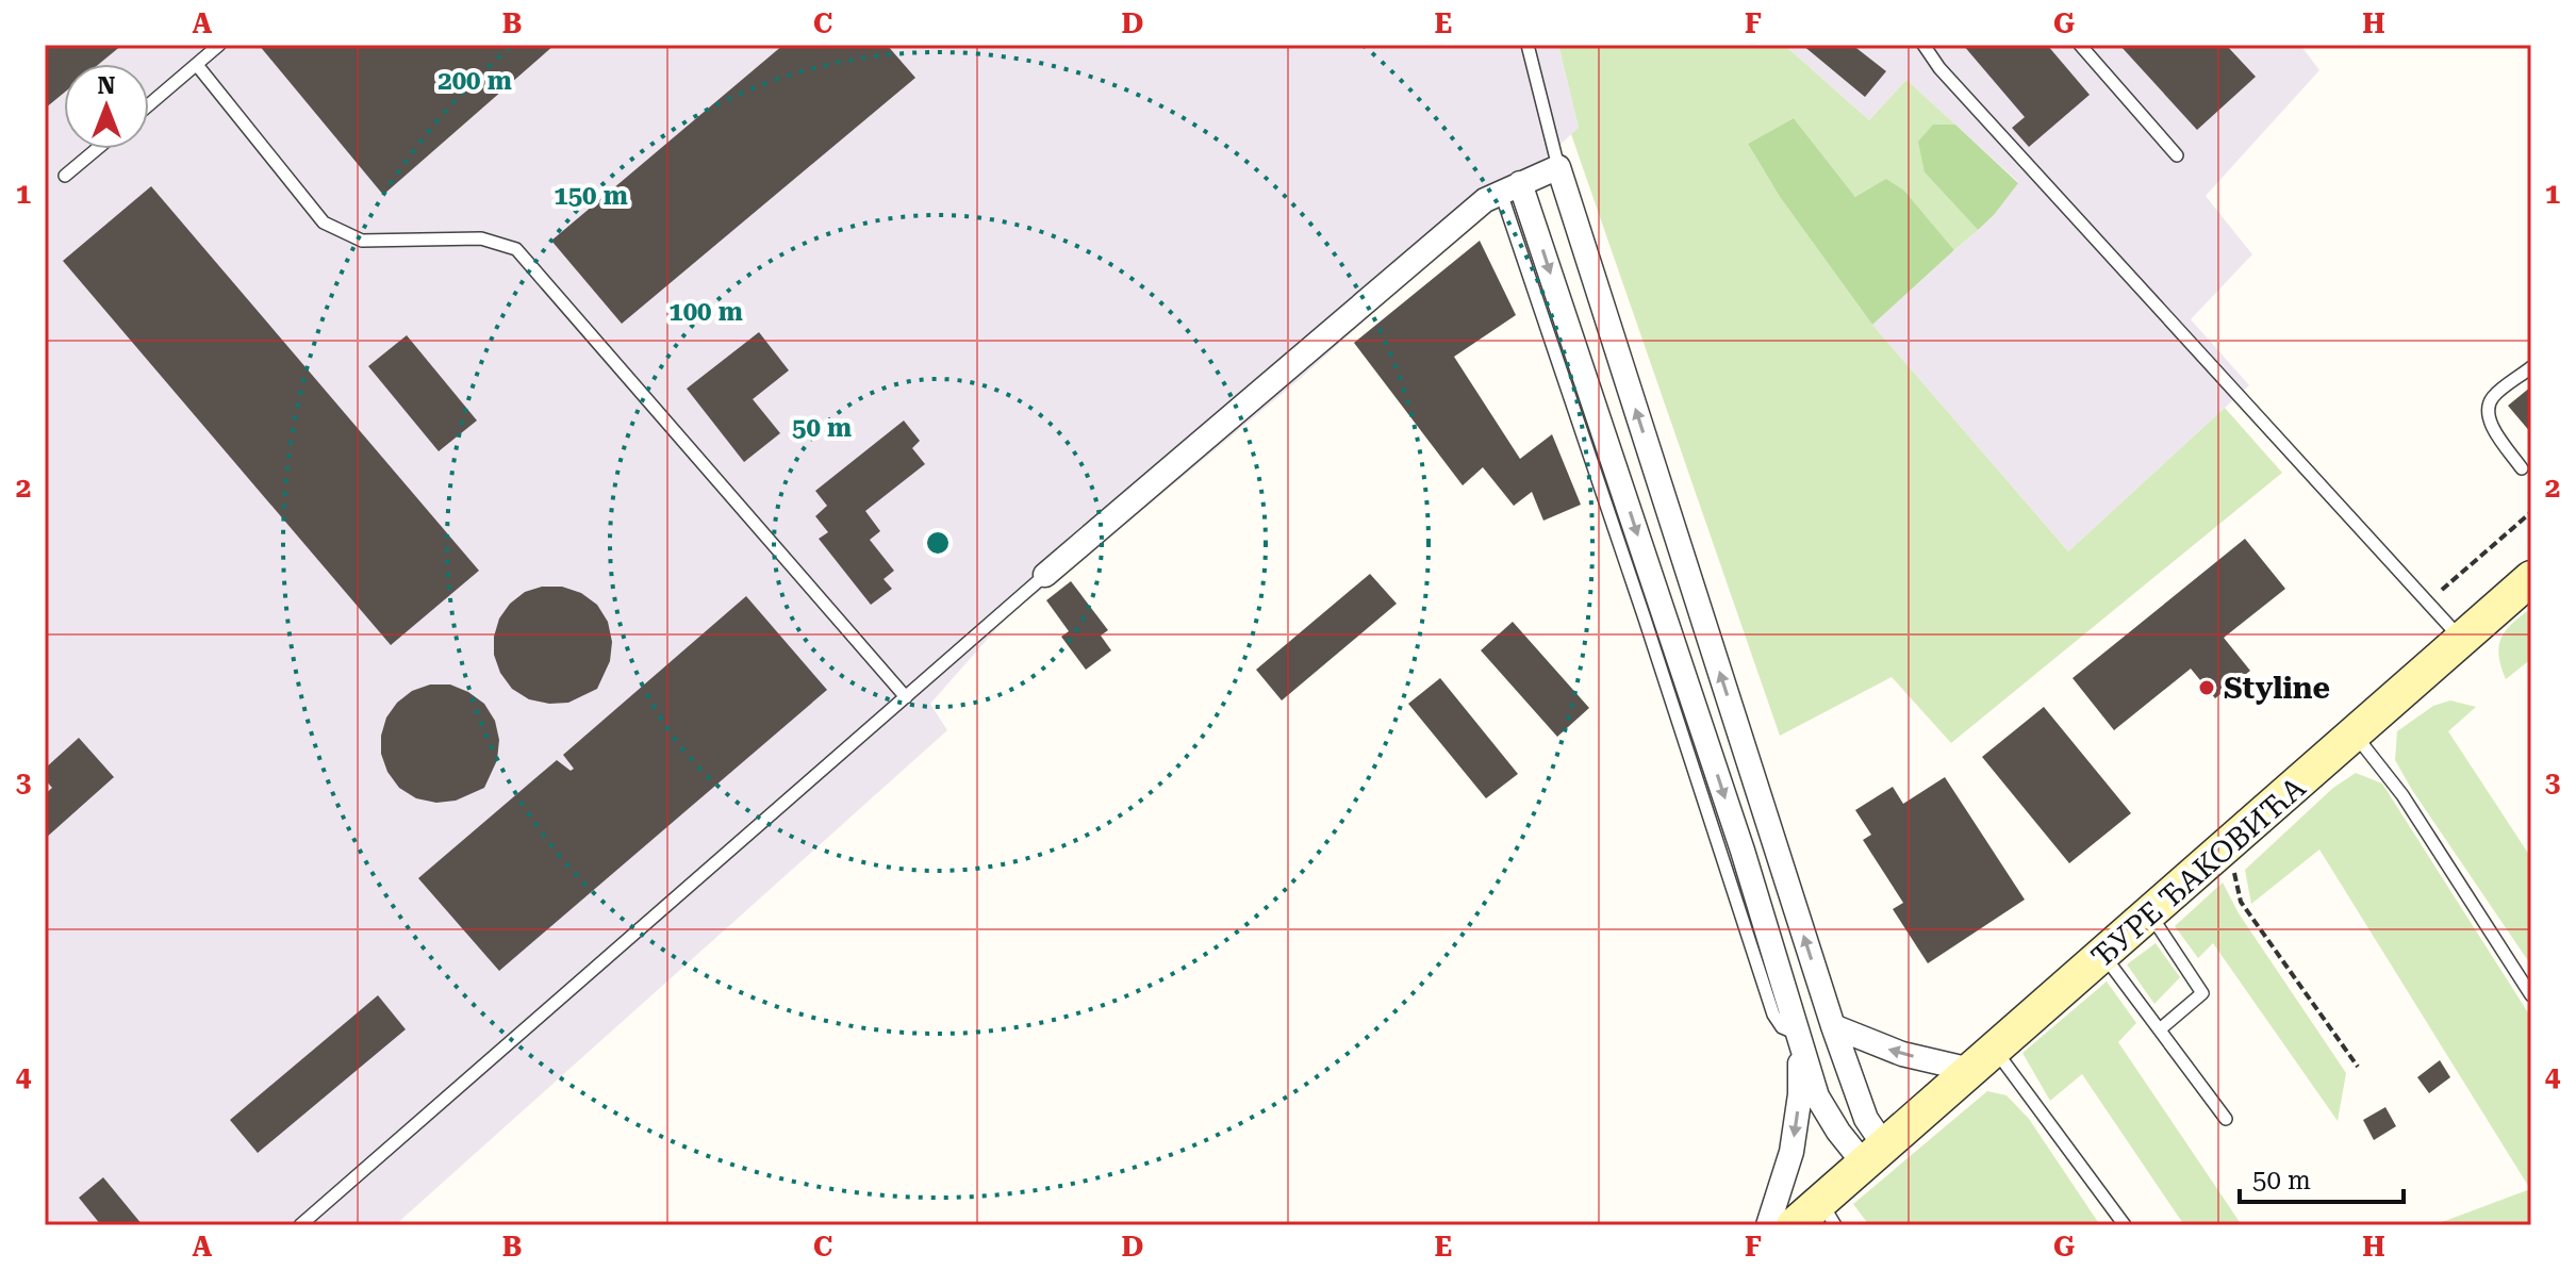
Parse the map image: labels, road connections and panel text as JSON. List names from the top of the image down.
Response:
{
  "streets": {
    "street": ["ЂУРЕ ЂАКОВИЋА"]
  },
  "places": ["Styline"],
  "scale_bar": "50 m",
  "north": "top",
  "grid": {
    "columns": [
      "A",
      "B",
      "C",
      "D",
      "E",
      "F",
      "G",
      "H"
    ],
    "rows": [
      "1",
      "2",
      "3",
      "4"
    ]
  },
  "rings": [
    "200 m",
    "150 m",
    "100 m",
    "50 m"
  ]
}
